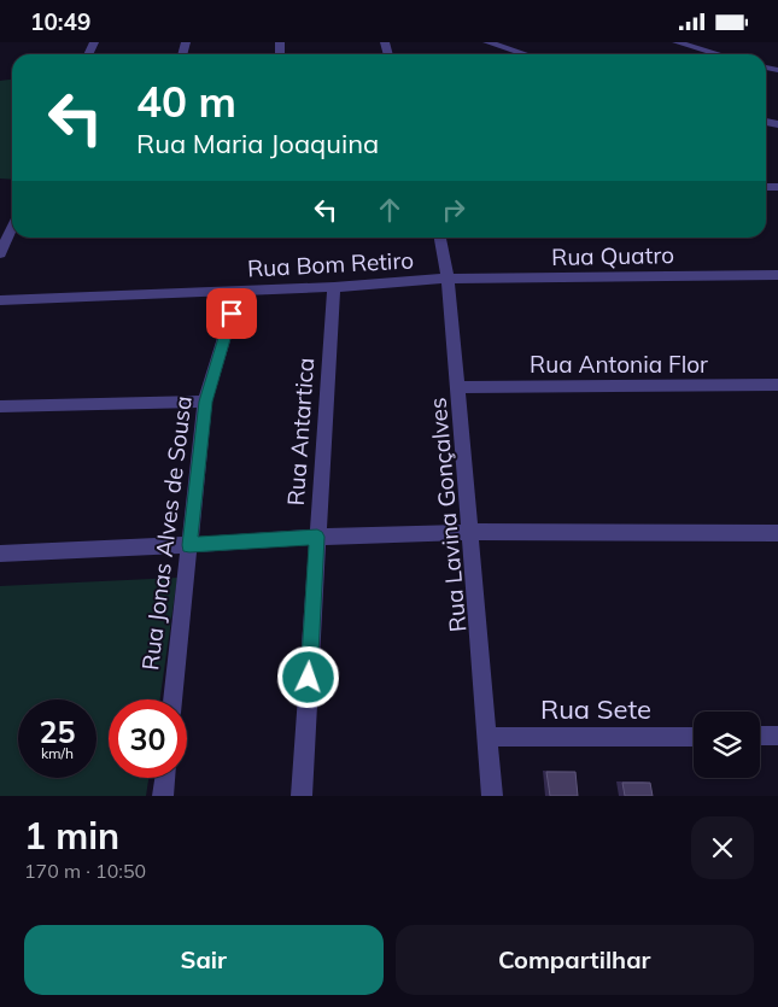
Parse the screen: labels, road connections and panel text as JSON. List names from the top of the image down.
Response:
{
  "streets": {
    "street": [
      "Rua Quatro",
      "Rua Bom Retiro",
      "Rua Antonia Flor",
      "Rua Antartica",
      "Rua Lavina Gonçalves",
      "Rua Jonas Alves de Sousa",
      "Rua Sete"
    ]
  },
  "crossings": [
    ["Rua Quatro", "Rua Bom Retiro"],
    ["Rua Quatro", "Rua Lavina Gonçalves"],
    ["Rua Bom Retiro", "Rua Antartica"],
    ["Rua Bom Retiro", "Rua Lavina Gonçalves"],
    ["Rua Bom Retiro", "Rua Jonas Alves de Sousa"],
    ["Rua Antonia Flor", "Rua Lavina Gonçalves"],
    ["Rua Lavina Gonçalves", "Rua Sete"]
  ],
  "page": {
    "status": "10:49",
    "turn": ["40 m", "Rua Maria Joaquina"],
    "speed": "25 km/h",
    "limit": "30",
    "heading": ["1 min", "170 m · 10:50"],
    "buttons": ["Sair", "Compartilhar"]
  }
}
